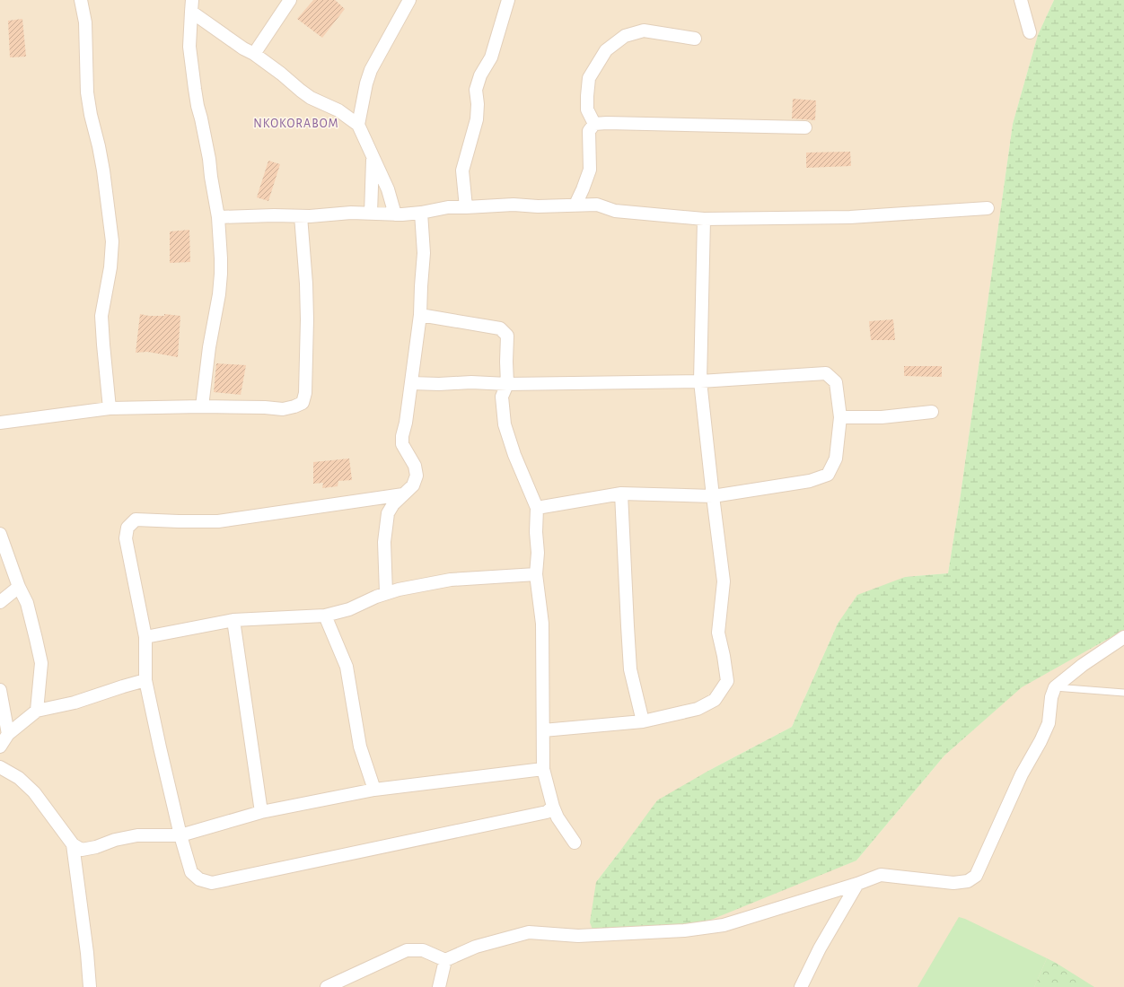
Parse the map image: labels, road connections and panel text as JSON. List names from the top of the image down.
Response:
{
  "districts": ["NKOKORABOM"]
}
